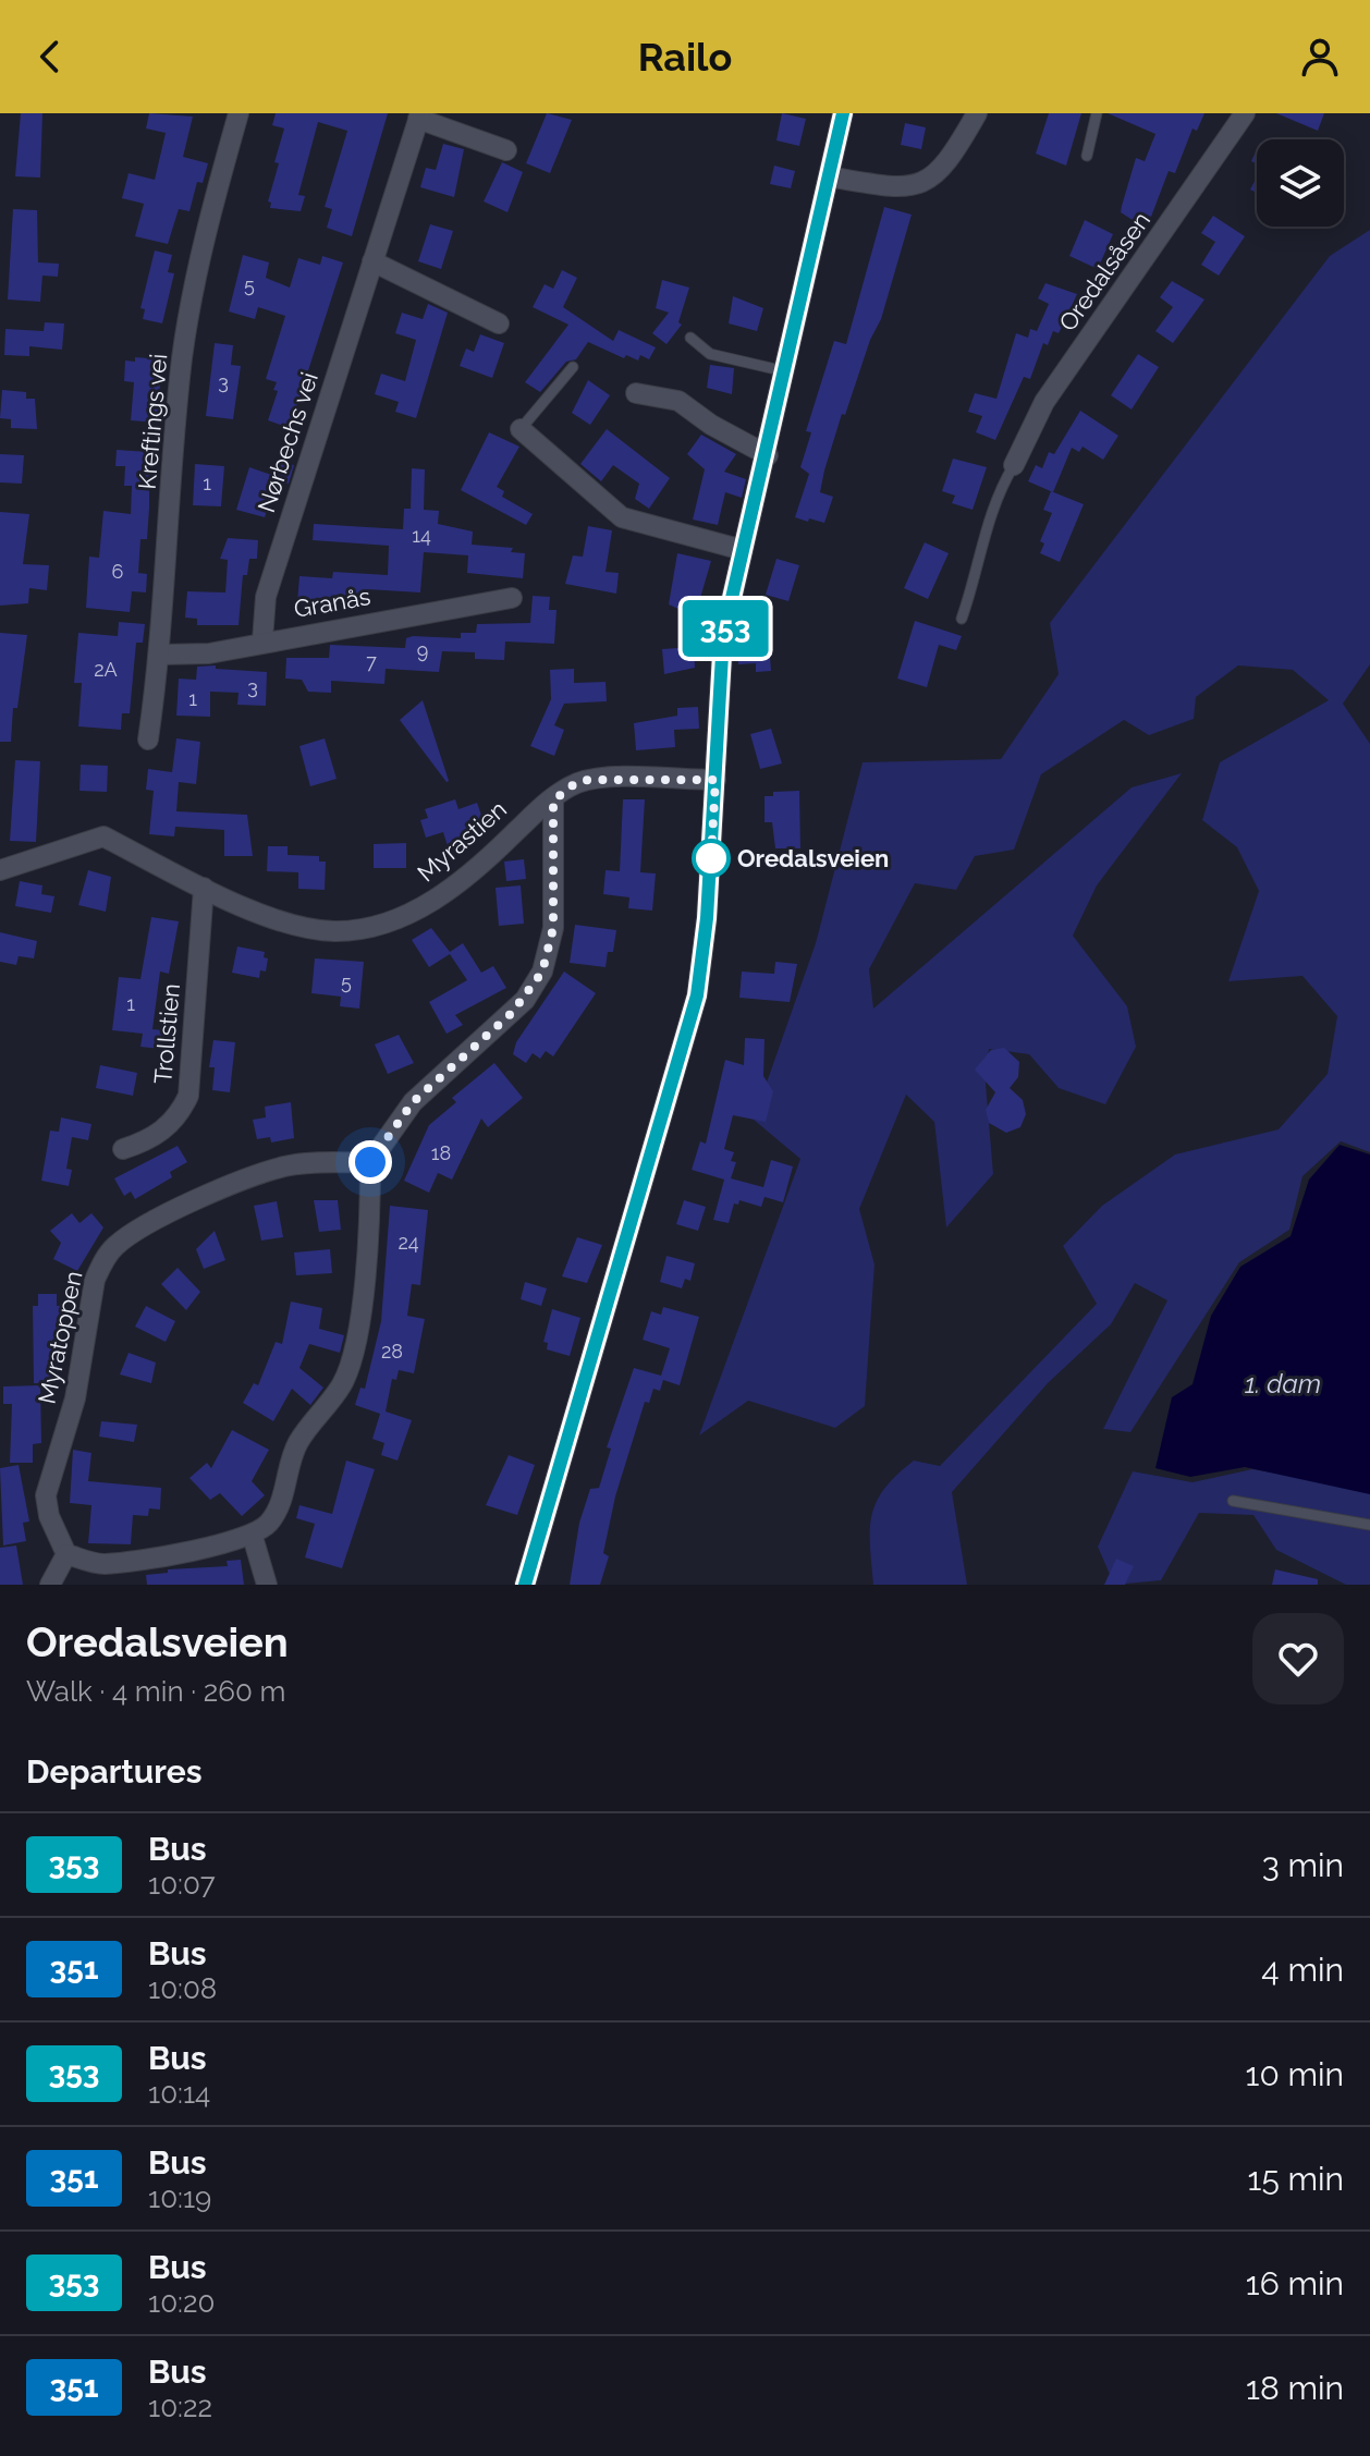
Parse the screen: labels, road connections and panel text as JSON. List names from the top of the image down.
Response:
{
  "streets": {
    "street": [
      "Oredalsåsen",
      "Kreftings vei",
      "Nørbechs vei",
      "Granås",
      "Myrastien",
      "Trollstien",
      "Myratoppen"
    ]
  },
  "crossings": [
    ["Kreftings vei", "Granås"],
    ["Nørbechs vei", "Granås"],
    ["Myrastien", "Trollstien"]
  ],
  "water": ["1. dam"],
  "places": ["Oredalsveien"],
  "lines": ["bus line 353"],
  "house_numbers": [
    "5",
    "3",
    "1",
    "14",
    "6",
    "9",
    "7",
    "2A",
    "3",
    "1",
    "5",
    "1",
    "18",
    "24",
    "28"
  ],
  "page": {
    "header": "Railo",
    "on_map": "353",
    "heading": [
      ["Oredalsveien", "Walk · 4 min · 260 m"],
      "Departures"
    ],
    "list": [
      {
        "mark": "353",
        "name": "Bus",
        "note": "10:07",
        "value": "3 min"
      },
      {
        "mark": "351",
        "name": "Bus",
        "note": "10:08",
        "value": "4 min"
      },
      {
        "mark": "353",
        "name": "Bus",
        "note": "10:14",
        "value": "10 min"
      },
      {
        "mark": "351",
        "name": "Bus",
        "note": "10:19",
        "value": "15 min"
      },
      {
        "mark": "353",
        "name": "Bus",
        "note": "10:20",
        "value": "16 min"
      },
      {
        "mark": "351",
        "name": "Bus",
        "note": "10:22",
        "value": "18 min"
      }
    ]
  }
}
